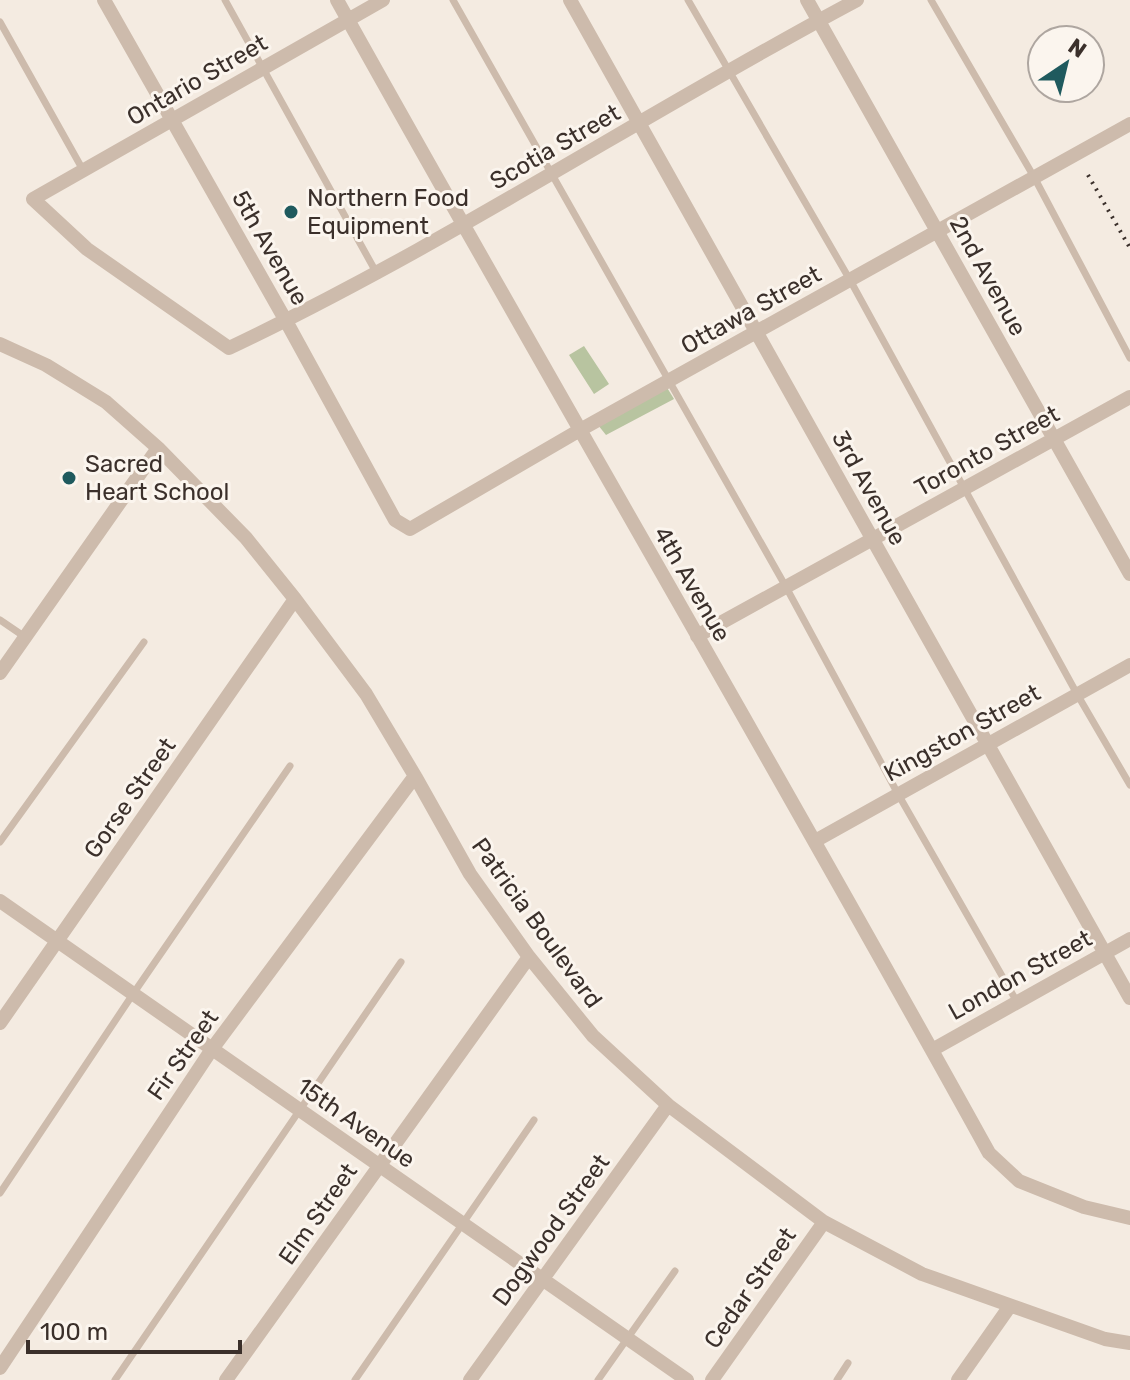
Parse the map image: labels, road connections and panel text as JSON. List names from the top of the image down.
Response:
{
  "streets": {
    "street": [
      "Ontario Street",
      "Scotia Street",
      "5th Avenue",
      "2nd Avenue",
      "Ottawa Street",
      "Toronto Street",
      "3rd Avenue",
      "4th Avenue",
      "Kingston Street",
      "Gorse Street",
      "Patricia Boulevard",
      "London Street",
      "Fir Street",
      "15th Avenue",
      "Elm Street",
      "Dogwood Street",
      "Cedar Street"
    ]
  },
  "crossings": [
    ["Ontario Street", "Scotia Street"],
    ["Ontario Street", "5th Avenue"],
    ["Ontario Street", "4th Avenue"],
    ["Scotia Street", "5th Avenue"],
    ["Scotia Street", "2nd Avenue"],
    ["Scotia Street", "3rd Avenue"],
    ["Scotia Street", "4th Avenue"],
    ["5th Avenue", "Ottawa Street"],
    ["2nd Avenue", "Ottawa Street"],
    ["2nd Avenue", "Toronto Street"],
    ["Ottawa Street", "3rd Avenue"],
    ["Ottawa Street", "4th Avenue"],
    ["Toronto Street", "3rd Avenue"],
    ["Toronto Street", "4th Avenue"],
    ["3rd Avenue", "Kingston Street"],
    ["3rd Avenue", "London Street"],
    ["4th Avenue", "Kingston Street"],
    ["4th Avenue", "London Street"],
    ["Gorse Street", "Patricia Boulevard"],
    ["Gorse Street", "15th Avenue"],
    ["Patricia Boulevard", "Fir Street"],
    ["Patricia Boulevard", "Elm Street"],
    ["Patricia Boulevard", "Dogwood Street"],
    ["Patricia Boulevard", "Cedar Street"],
    ["Fir Street", "15th Avenue"],
    ["15th Avenue", "Elm Street"],
    ["15th Avenue", "Dogwood Street"]
  ],
  "places": ["Northern Food Equipment", "Sacred Heart School"],
  "scale_bar": "100 m",
  "north": "top right"
}
